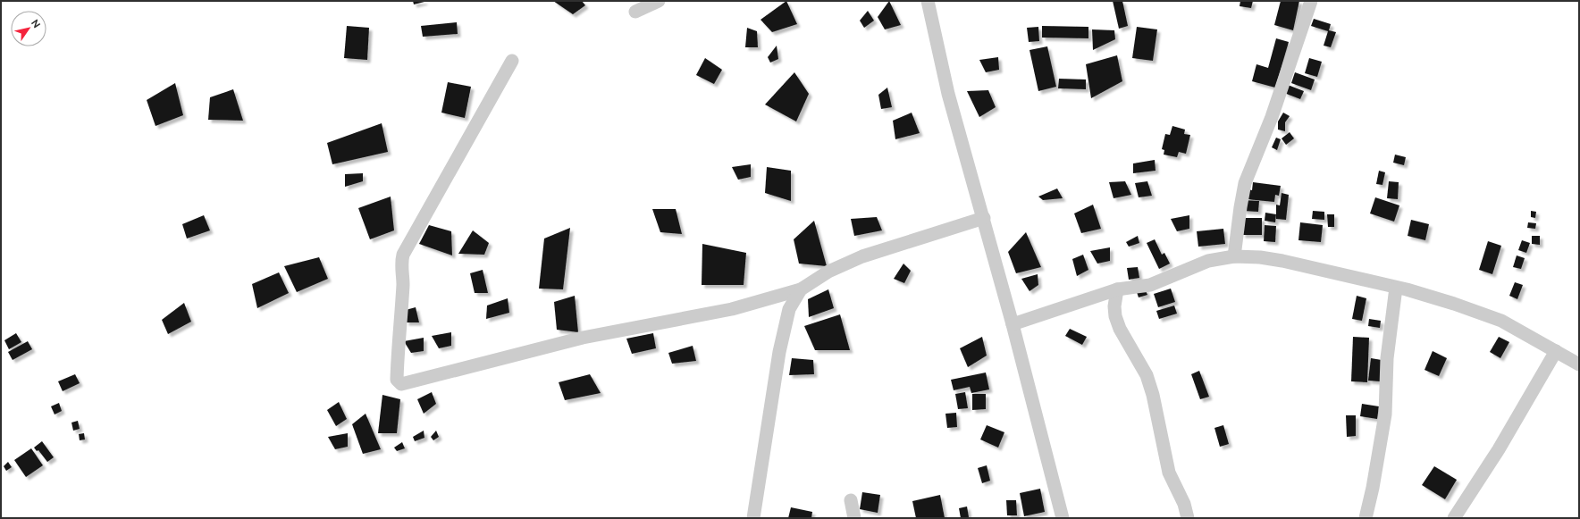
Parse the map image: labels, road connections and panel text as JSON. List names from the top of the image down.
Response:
{
  "north": "top right"
}
